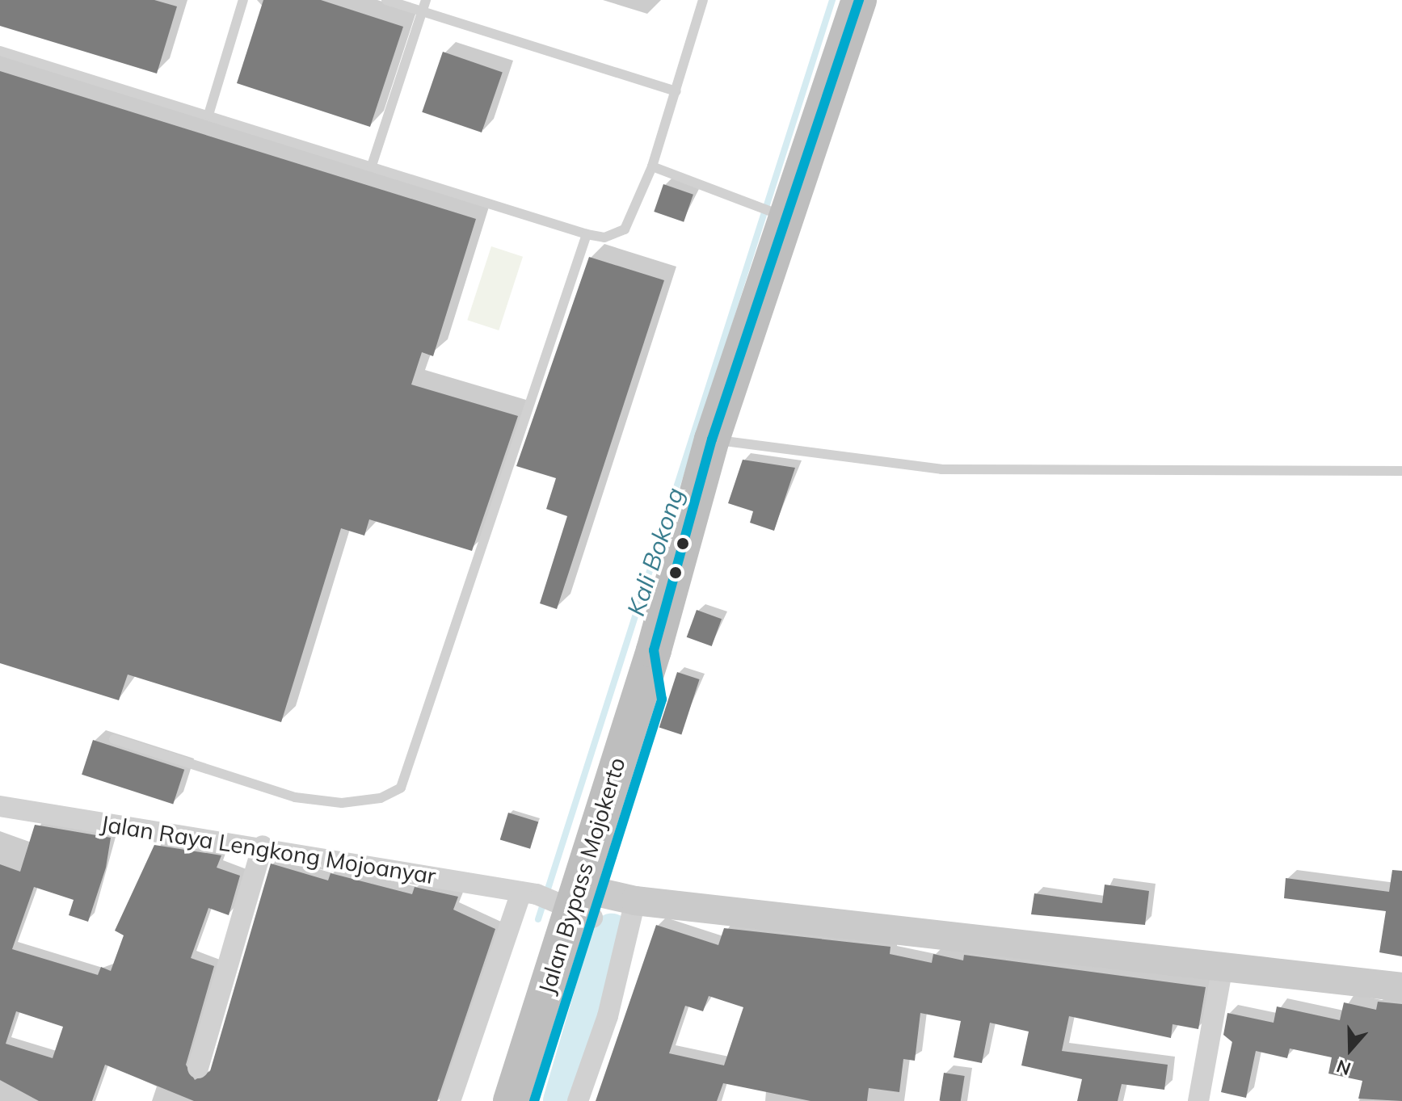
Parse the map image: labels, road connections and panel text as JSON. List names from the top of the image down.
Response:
{
  "streets": {
    "highway": ["Jalan Bypass Mojokerto"],
    "street": ["Jalan Raya Lengkong Mojoanyar"]
  },
  "crossings": [
    ["Jalan Raya Lengkong Mojoanyar", "Jalan Bypass Mojokerto"]
  ],
  "water": ["Kali Bokong"],
  "north": "bottom"
}
